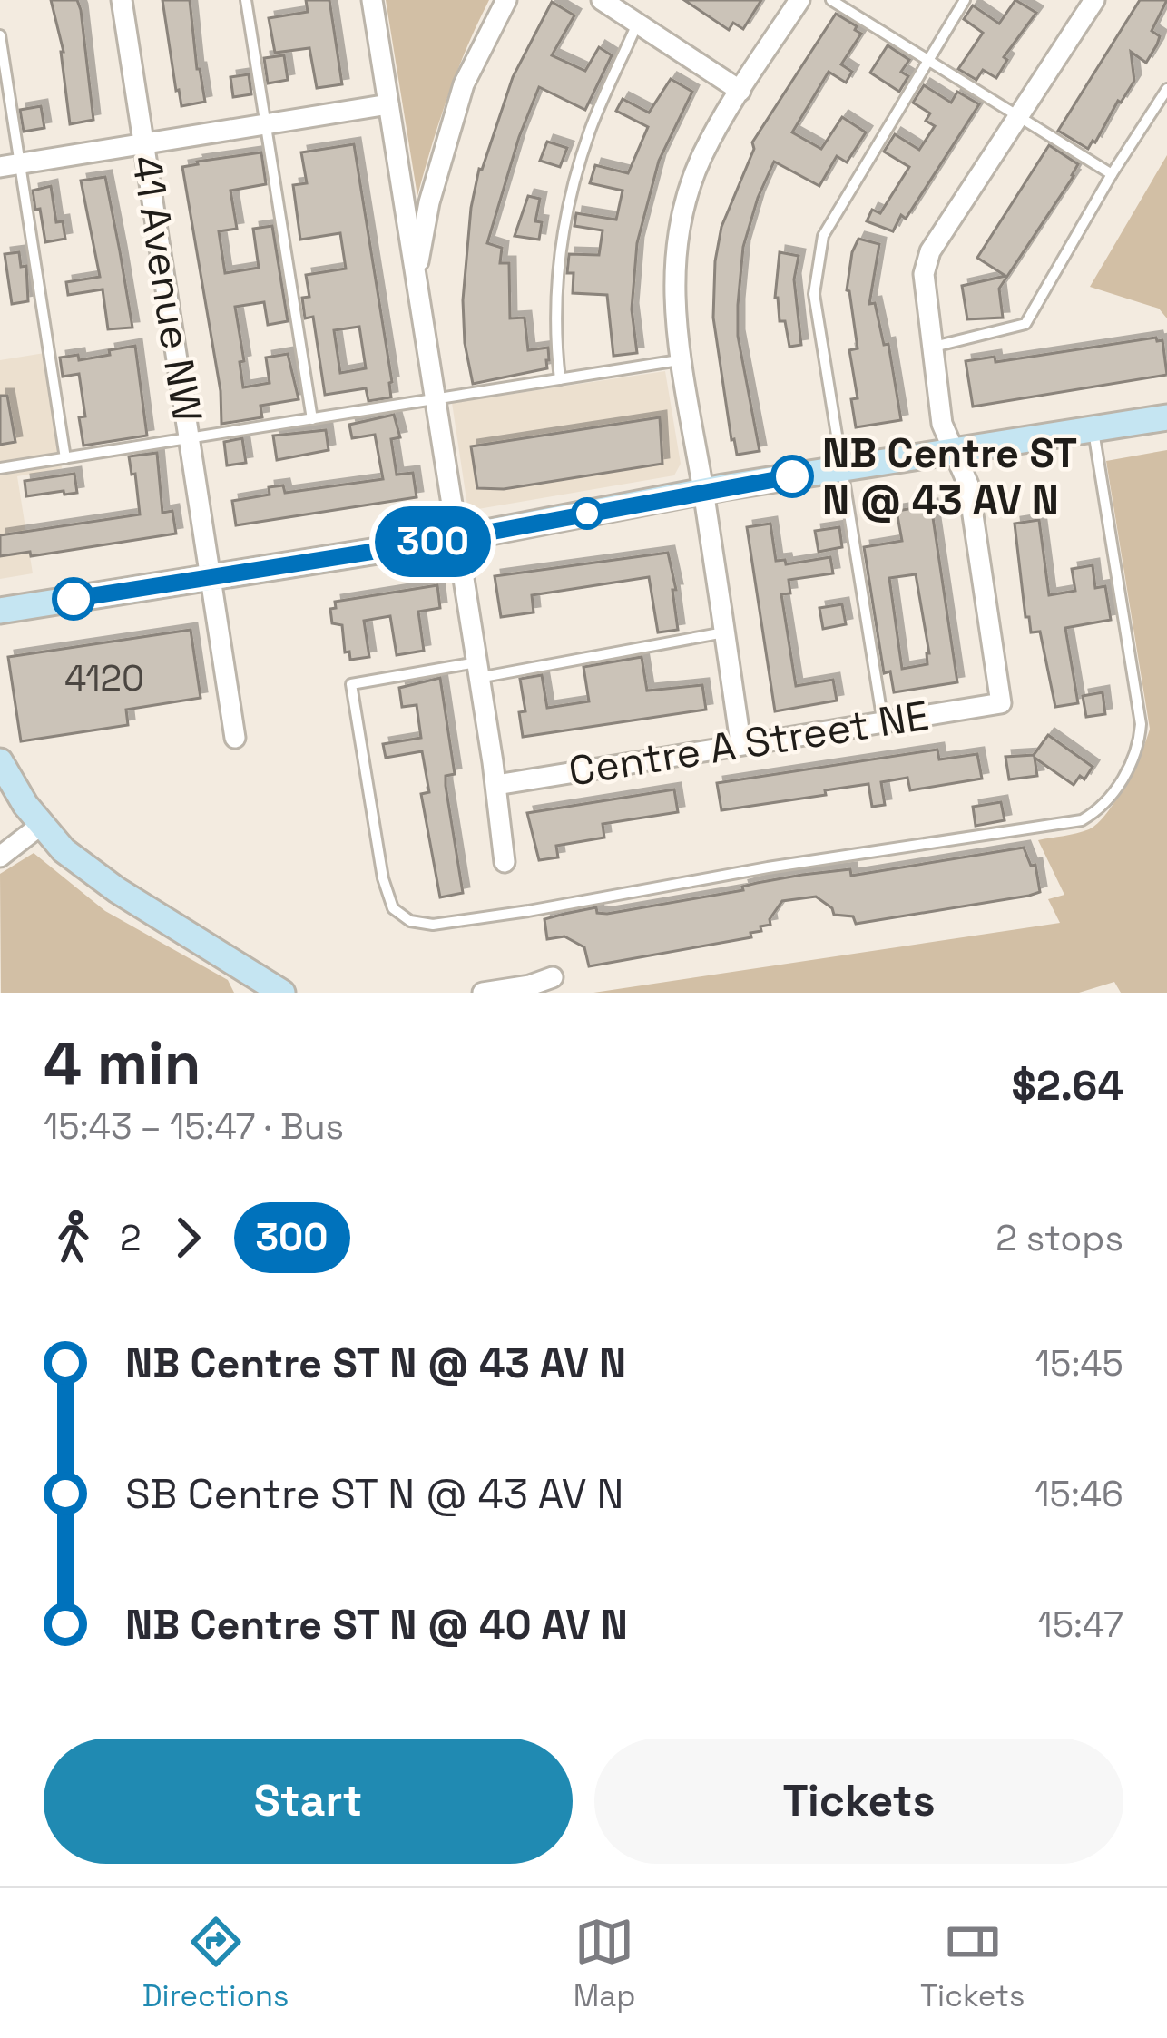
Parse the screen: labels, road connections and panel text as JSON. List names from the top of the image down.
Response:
{
  "streets": {
    "street": ["41 Avenue NW", "Centre A Street NE"]
  },
  "places": ["NB Centre ST N @ 43 AV N"],
  "lines": ["bus line 300"],
  "house_numbers": ["4120"],
  "page": {
    "on_map": "300",
    "heading": ["4 min", "15:43 – 15:47 · Bus", "$2.64"],
    "legs": ["2", "300", "2 stops"],
    "list": [
      {
        "name": "NB Centre ST N @ 43 AV N",
        "value": "15:45"
      },
      {
        "name": "SB Centre ST N @ 43 AV N",
        "value": "15:46"
      },
      {
        "name": "NB Centre ST N @ 40 AV N",
        "value": "15:47"
      }
    ],
    "buttons": ["Start", "Tickets"],
    "tabs": ["Directions", "Map", "Tickets"]
  }
}
